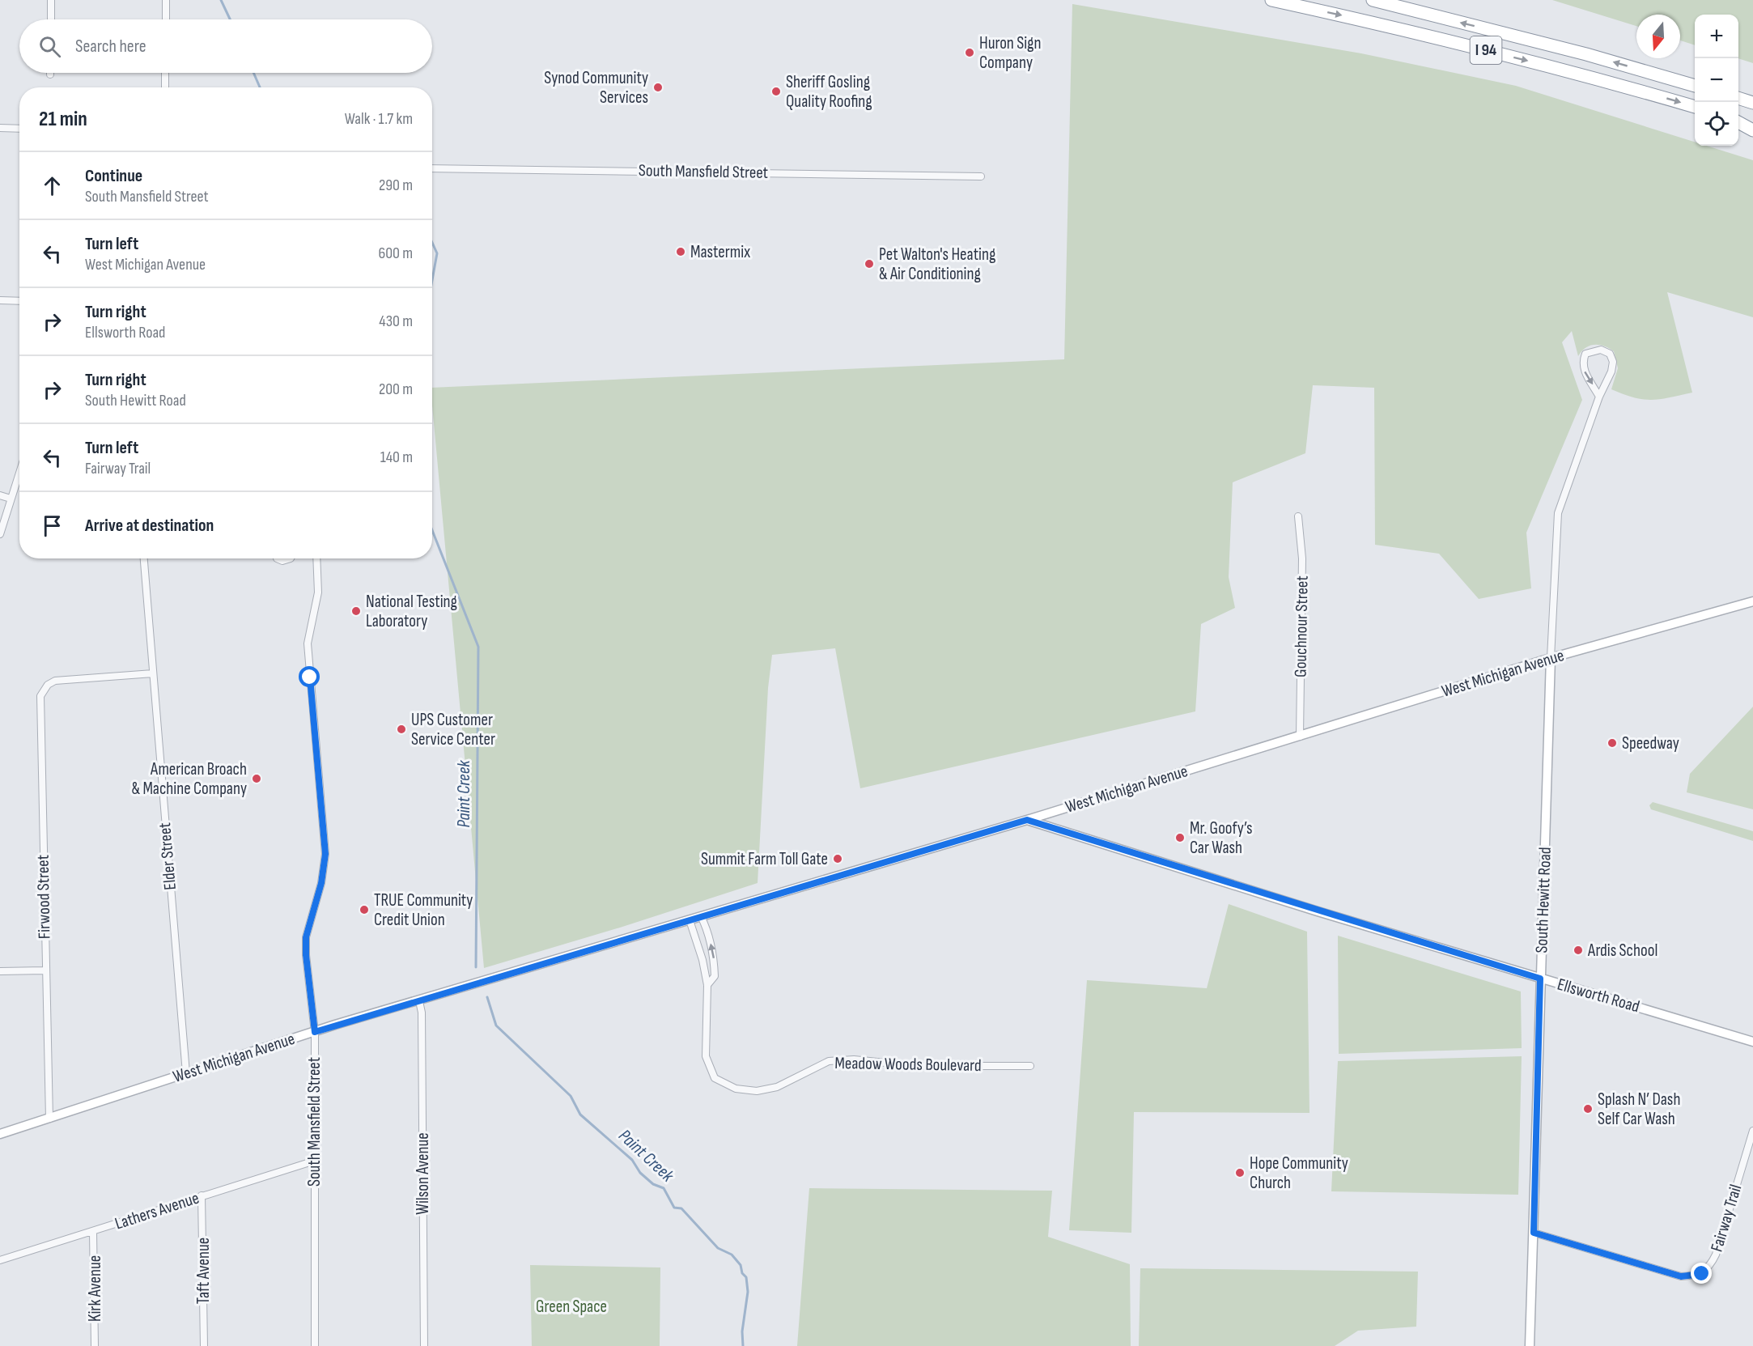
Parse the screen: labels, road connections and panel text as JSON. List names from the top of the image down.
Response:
{
  "streets": {
    "highway": ["I 94"],
    "main road": ["West Michigan Avenue", "South Hewitt Road", "Ellsworth Road"],
    "street": [
      "South Mansfield Street",
      "Gouchnour Street",
      "Elder Street",
      "Firwood Street",
      "Meadow Woods Boulevard",
      "Wilson Avenue",
      "Lathers Avenue",
      "Fairway Trail",
      "Taft Avenue",
      "Kirk Avenue"
    ]
  },
  "crossings": [
    ["South Mansfield Street", "West Michigan Avenue"],
    ["South Mansfield Street", "Lathers Avenue"],
    ["Gouchnour Street", "West Michigan Avenue"],
    ["West Michigan Avenue", "Elder Street"],
    ["West Michigan Avenue", "Firwood Street"],
    ["West Michigan Avenue", "South Hewitt Road"],
    ["West Michigan Avenue", "Ellsworth Road"],
    ["West Michigan Avenue", "Meadow Woods Boulevard"],
    ["West Michigan Avenue", "Wilson Avenue"],
    ["Elder Street", "Firwood Street"],
    ["South Hewitt Road", "Ellsworth Road"],
    ["South Hewitt Road", "Fairway Trail"],
    ["Lathers Avenue", "Taft Avenue"],
    ["Lathers Avenue", "Kirk Avenue"]
  ],
  "water": ["Paint Creek"],
  "parks": ["Green Space"],
  "places": [
    "Huron Sign Company",
    "Synod Community Services",
    "Sheriff Gosling Quality Roofing",
    "Mastermix",
    "Pet Walton's Heating & Air Conditioning",
    "National Testing Laboratory",
    "UPS Customer Service Center",
    "Speedway",
    "American Broach & Machine Company",
    "Mr. Goofy’s Car Wash",
    "Summit Farm Toll Gate",
    "TRUE Community Credit Union",
    "Ardis School",
    "Splash N’ Dash Self Car Wash",
    "Hope Community Church"
  ],
  "north": "bottom",
  "page": {
    "map_buttons": ["+", "−"],
    "search": "Search here",
    "heading": ["21 min", "Walk · 1.7 km"],
    "list": [
      ["Continue", "South Mansfield Street", "290 m"],
      ["Turn left", "West Michigan Avenue", "600 m"],
      ["Turn right", "Ellsworth Road", "430 m"],
      ["Turn right", "South Hewitt Road", "200 m"],
      ["Turn left", "Fairway Trail", "140 m"],
      "Arrive at destination"
    ]
  }
}
